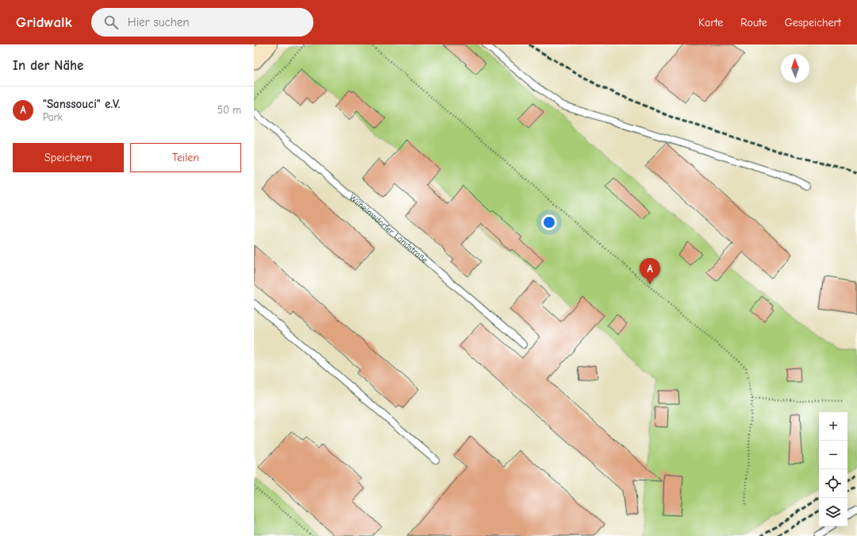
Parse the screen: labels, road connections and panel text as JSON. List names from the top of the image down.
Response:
{
  "streets": {
    "lane": ["Wilhelmsdorfer Landstraße"]
  },
  "north": "top",
  "page": {
    "header": "Gridwalk",
    "search": "Hier suchen",
    "nav": ["Karte", "Route", "Gespeichert"],
    "heading": "In der Nähe",
    "list": [
      {
        "mark": "A",
        "name": "\"Sanssouci\" e.V.",
        "note": "Park",
        "value": "50 m"
      }
    ],
    "buttons": ["Speichern", "Teilen"],
    "pins": "A",
    "map_buttons": ["+", "−"]
  }
}
